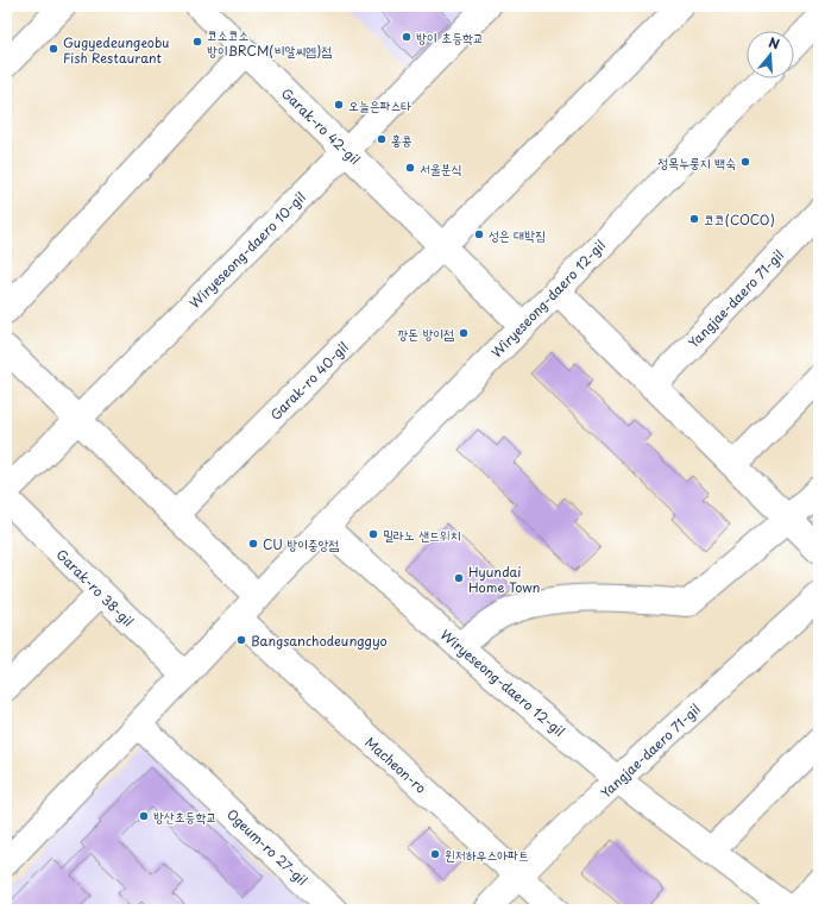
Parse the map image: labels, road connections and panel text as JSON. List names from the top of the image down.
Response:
{
  "streets": {
    "street": [
      "Garak-ro 42-gil",
      "Wiryeseong-daero 10-gil",
      "Wiryeseong-daero 12-gil",
      "Yangjae-daero 71-gil",
      "Garak-ro 40-gil",
      "Garak-ro 38-gil",
      "Macheon-ro",
      "Ogeum-ro 27-gil"
    ]
  },
  "crossings": [
    ["Garak-ro 42-gil", "Wiryeseong-daero 10-gil"],
    ["Garak-ro 42-gil", "Wiryeseong-daero 12-gil"],
    ["Garak-ro 42-gil", "Garak-ro 40-gil"],
    ["Wiryeseong-daero 12-gil", "Yangjae-daero 71-gil"],
    ["Wiryeseong-daero 12-gil", "Macheon-ro"],
    ["Yangjae-daero 71-gil", "Macheon-ro"]
  ],
  "places": [
    "방이 초등학교",
    "코소코소 방이BRCM(비알씨엠)점",
    "Gugyedeungeobu Fish Restaurant",
    "오늘은파스타",
    "홍콩",
    "정목누룽지 백숙",
    "서울분식",
    "코코(COCO)",
    "성은 대박집",
    "깡돈 방이점",
    "밀라노 샌드위치",
    "CU 방이중앙점",
    "Hyundai Home Town",
    "Bangsanchodeunggyo",
    "방산초등학교",
    "윈저하우스아파트"
  ],
  "north": "top"
}
